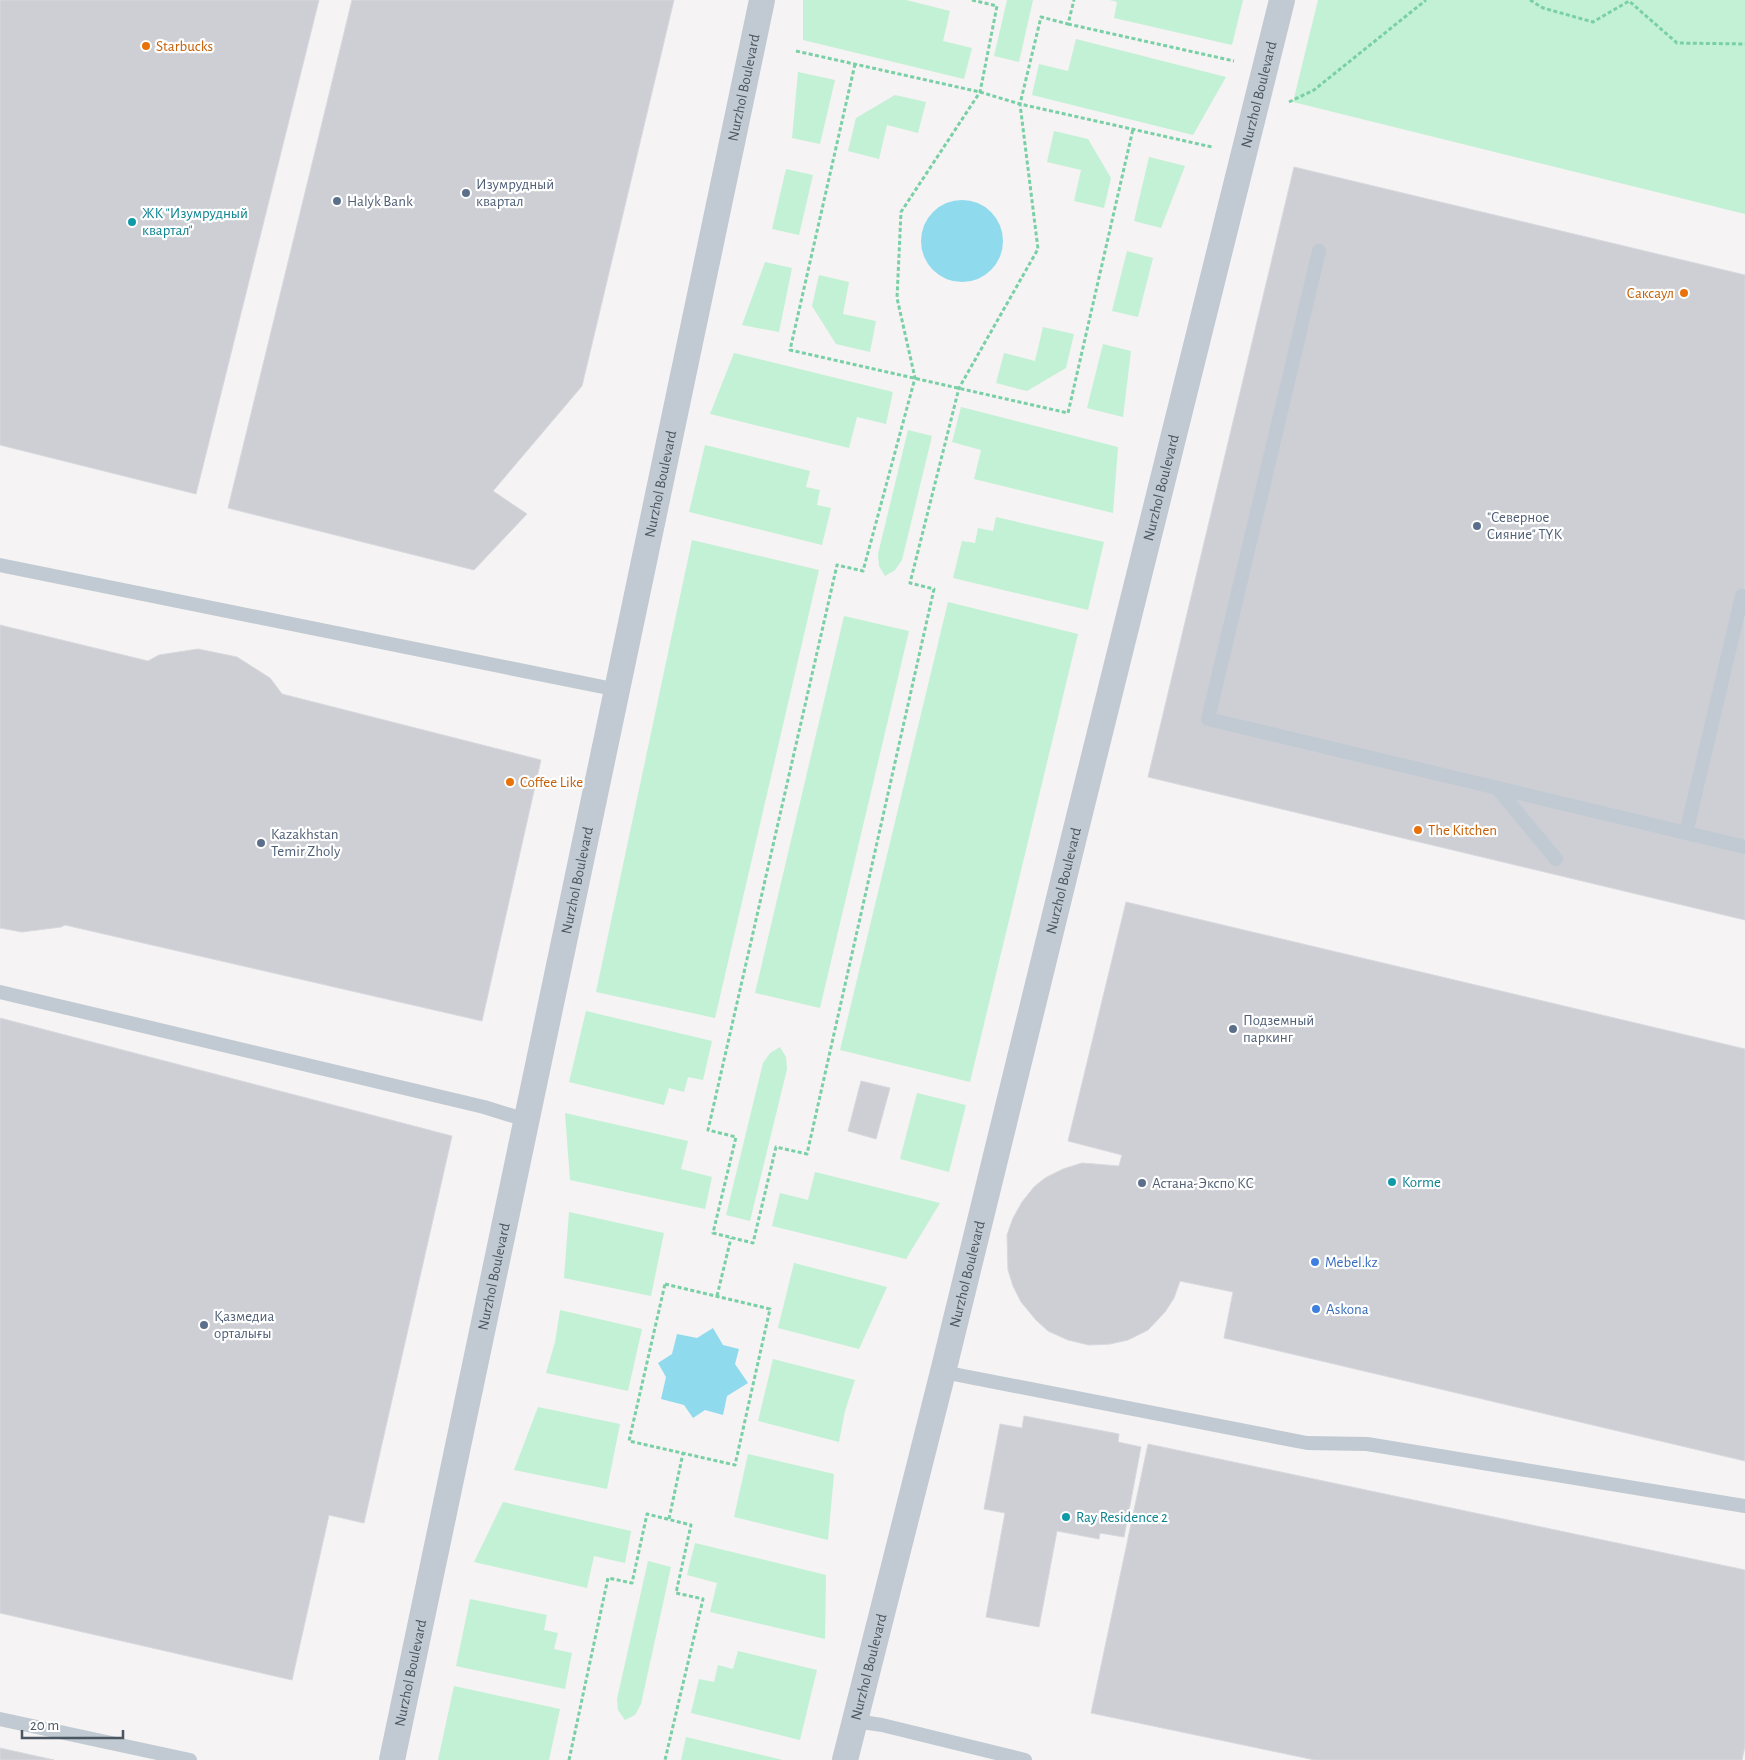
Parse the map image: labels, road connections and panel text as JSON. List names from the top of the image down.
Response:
{
  "streets": {
    "street": ["Nurzhol Boulevard"]
  },
  "places": [
    "Starbucks",
    "Изумрудный квартал",
    "Halyk Bank",
    "ЖК \"Изумрудный квартал\"",
    "Саксаул",
    "\"Северное Cияние\" ТҮК",
    "Coffee Like",
    "The Kitchen",
    "Kazakhstan Temir Zholy",
    "Подземный паркинг",
    "Korme",
    "Астана-Экспо КС",
    "Mebel.kz",
    "Askona",
    "Қазмедиа орталығы",
    "Ray Residence 2"
  ],
  "scale_bar": "20 m"
}
